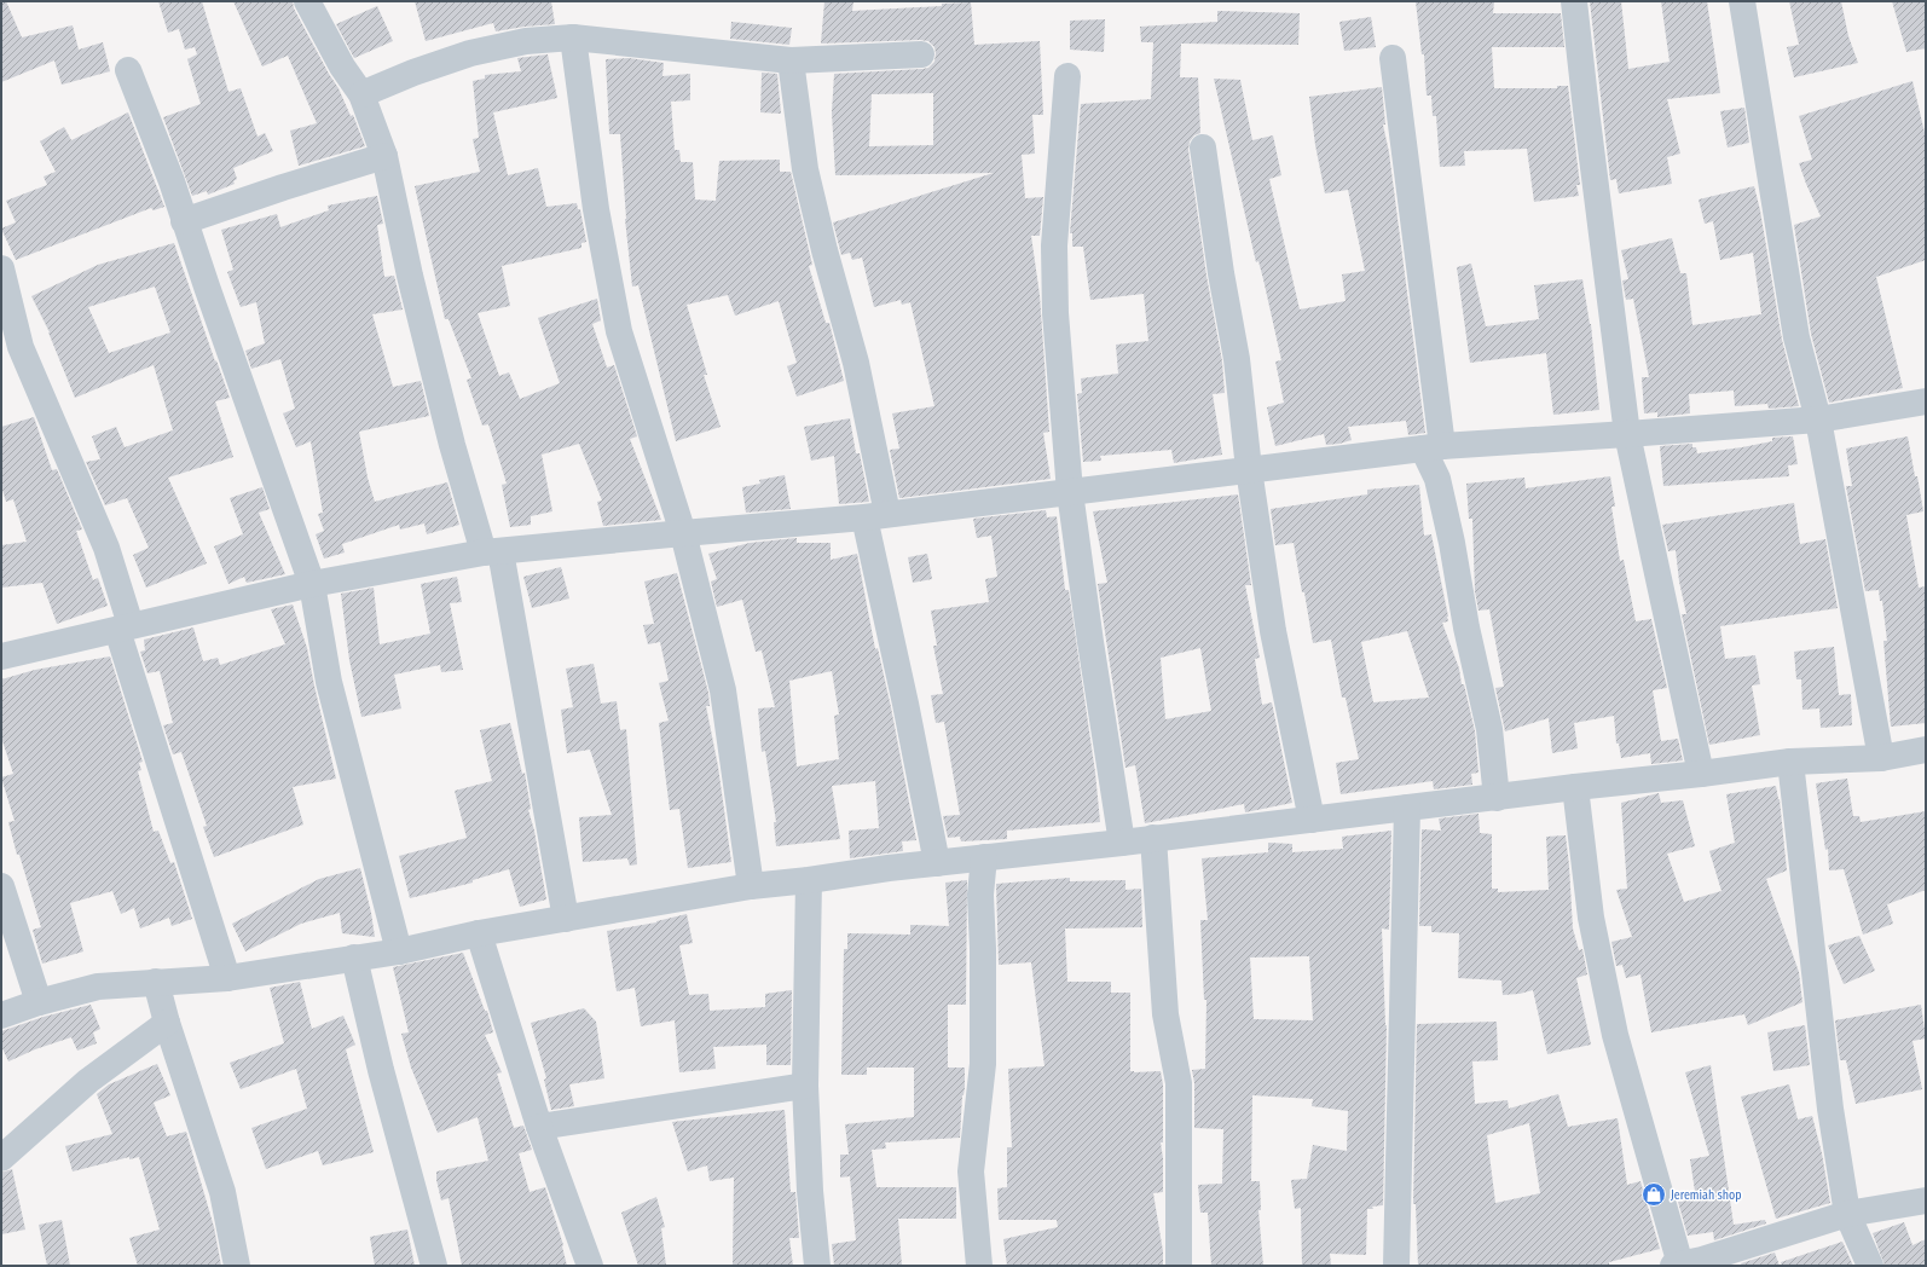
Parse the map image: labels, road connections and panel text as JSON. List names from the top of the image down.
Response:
{
  "places": {
    "shop": ["Jeremiah shop"]
  }
}
